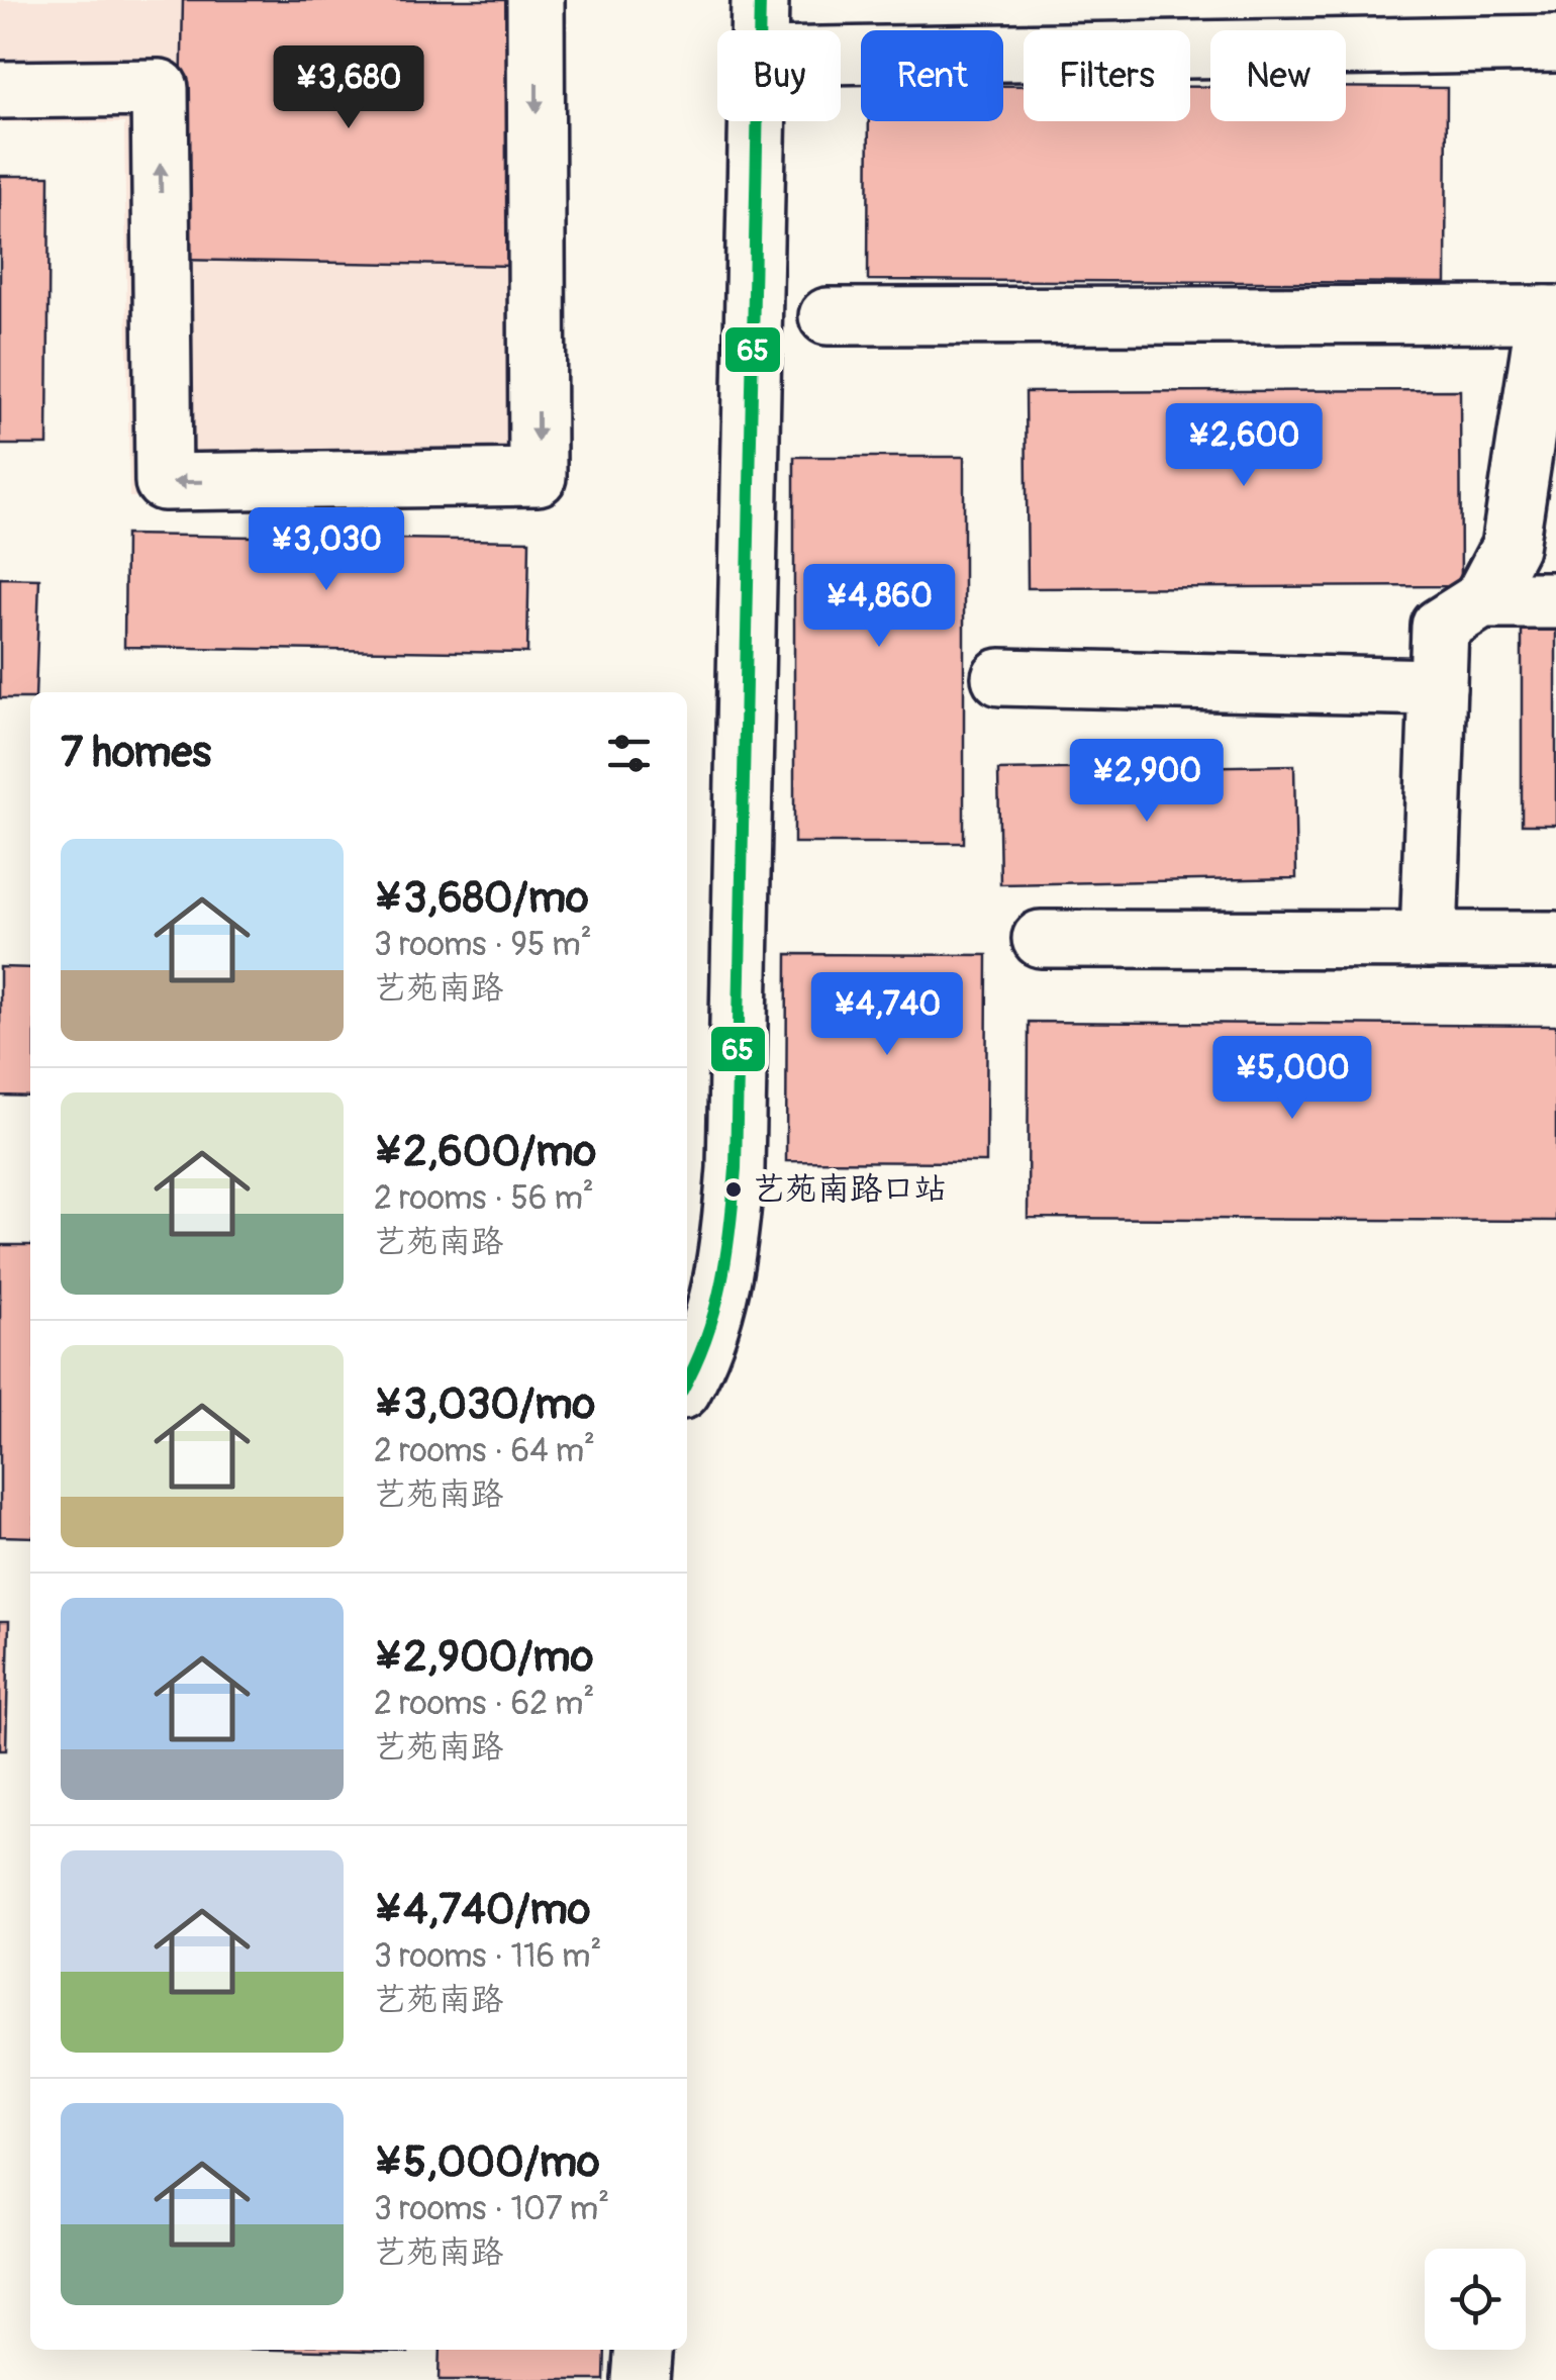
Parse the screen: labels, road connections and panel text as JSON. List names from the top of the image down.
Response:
{
  "places": ["艺苑南路口站"],
  "lines": ["transit line 65"],
  "page": {
    "chip": [
      "Buy",
      "Rent",
      "Filters",
      "New"
    ],
    "price": [
      "¥3,680",
      "¥2,600",
      "¥3,030",
      "¥4,860",
      "¥2,900",
      "¥4,740",
      "¥5,000"
    ],
    "heading": "7 homes",
    "list": [
      {
        "name": "¥3,680/mo",
        "note": "3 rooms · 95 m² · 艺苑南路"
      },
      {
        "name": "¥2,600/mo",
        "note": "2 rooms · 56 m² · 艺苑南路"
      },
      {
        "name": "¥3,030/mo",
        "note": "2 rooms · 64 m² · 艺苑南路"
      },
      {
        "name": "¥2,900/mo",
        "note": "2 rooms · 62 m² · 艺苑南路"
      },
      {
        "name": "¥4,740/mo",
        "note": "3 rooms · 116 m² · 艺苑南路"
      },
      {
        "name": "¥5,000/mo",
        "note": "3 rooms · 107 m² · 艺苑南路"
      }
    ]
  }
}
